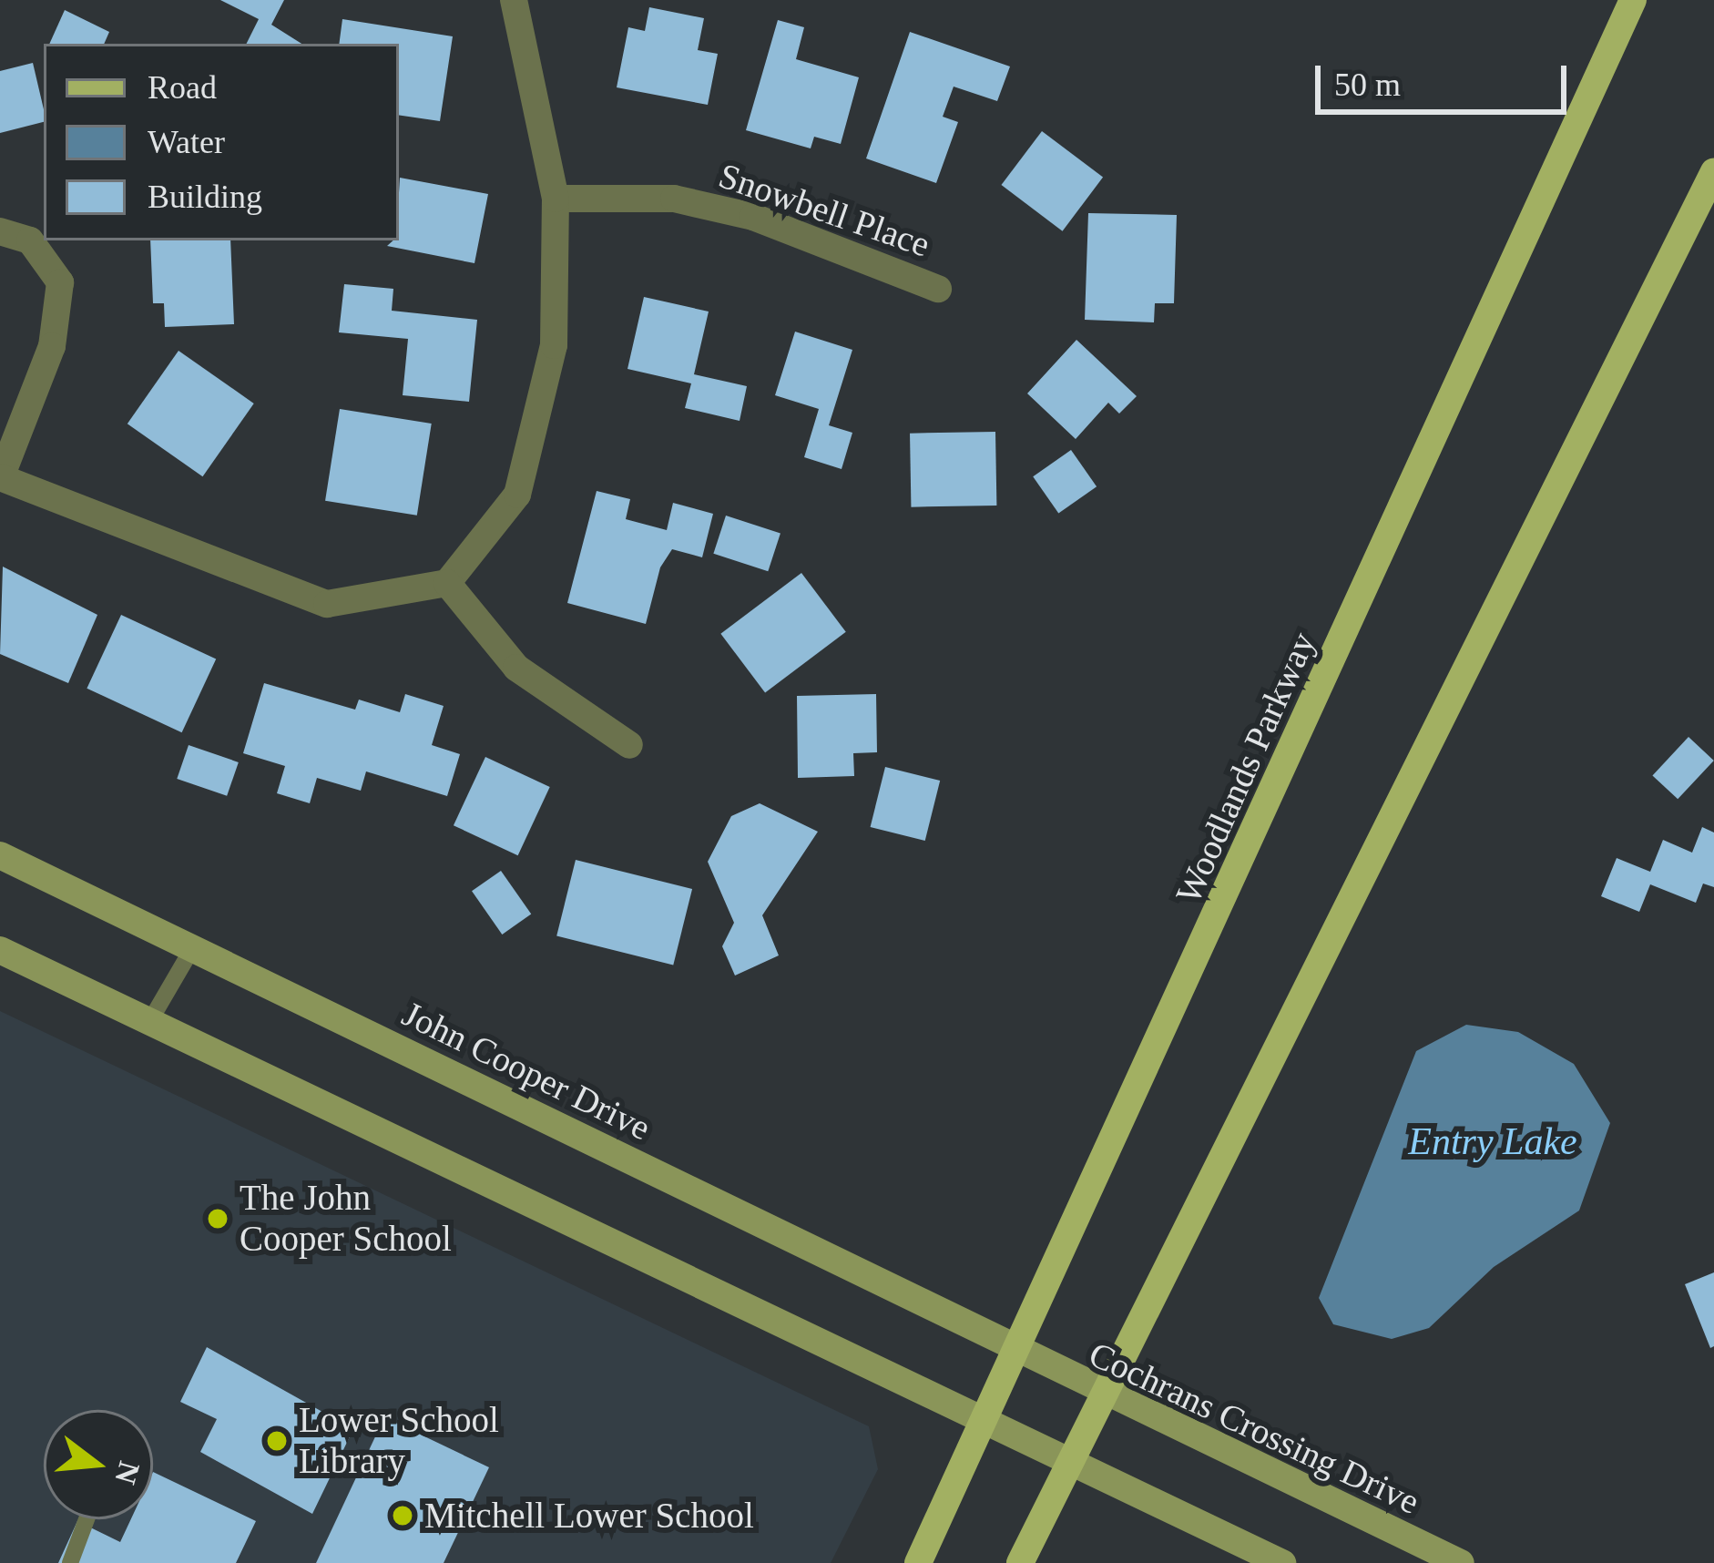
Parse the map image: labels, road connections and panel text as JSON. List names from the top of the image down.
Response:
{
  "streets": {
    "main road": ["Woodlands Parkway"],
    "street": ["Snowbell Place", "John Cooper Drive", "Cochrans Crossing Drive"]
  },
  "crossings": [
    ["Woodlands Parkway", "John Cooper Drive"],
    ["Woodlands Parkway", "Cochrans Crossing Drive"],
    ["John Cooper Drive", "Cochrans Crossing Drive"]
  ],
  "water": ["Entry Lake"],
  "places": ["The John Cooper School", "Lower School Library", "Mitchell Lower School"],
  "legend": ["Road", "Water", "Building"],
  "scale_bar": "50 m",
  "north": "right"
}
